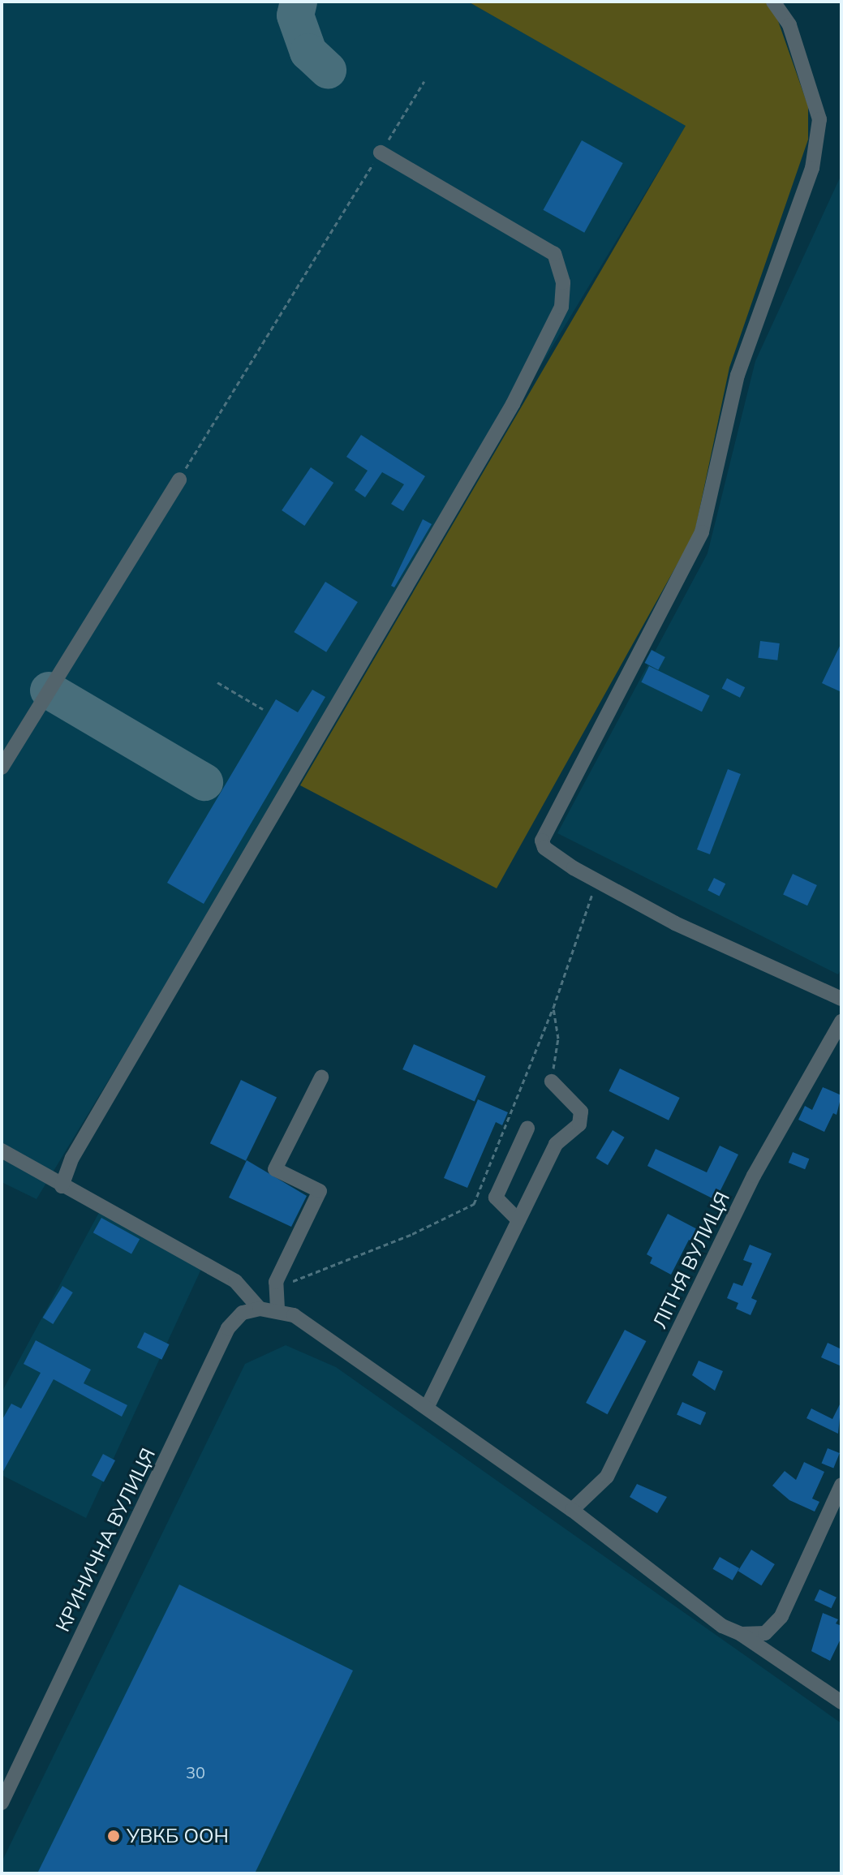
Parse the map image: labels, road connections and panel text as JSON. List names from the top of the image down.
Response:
{
  "streets": {
    "street": ["ЛІТНЯ ВУЛИЦЯ", "КРИНИЧНА ВУЛИЦЯ"]
  },
  "places": ["УВКБ ООН"],
  "house_numbers": ["30"]
}
